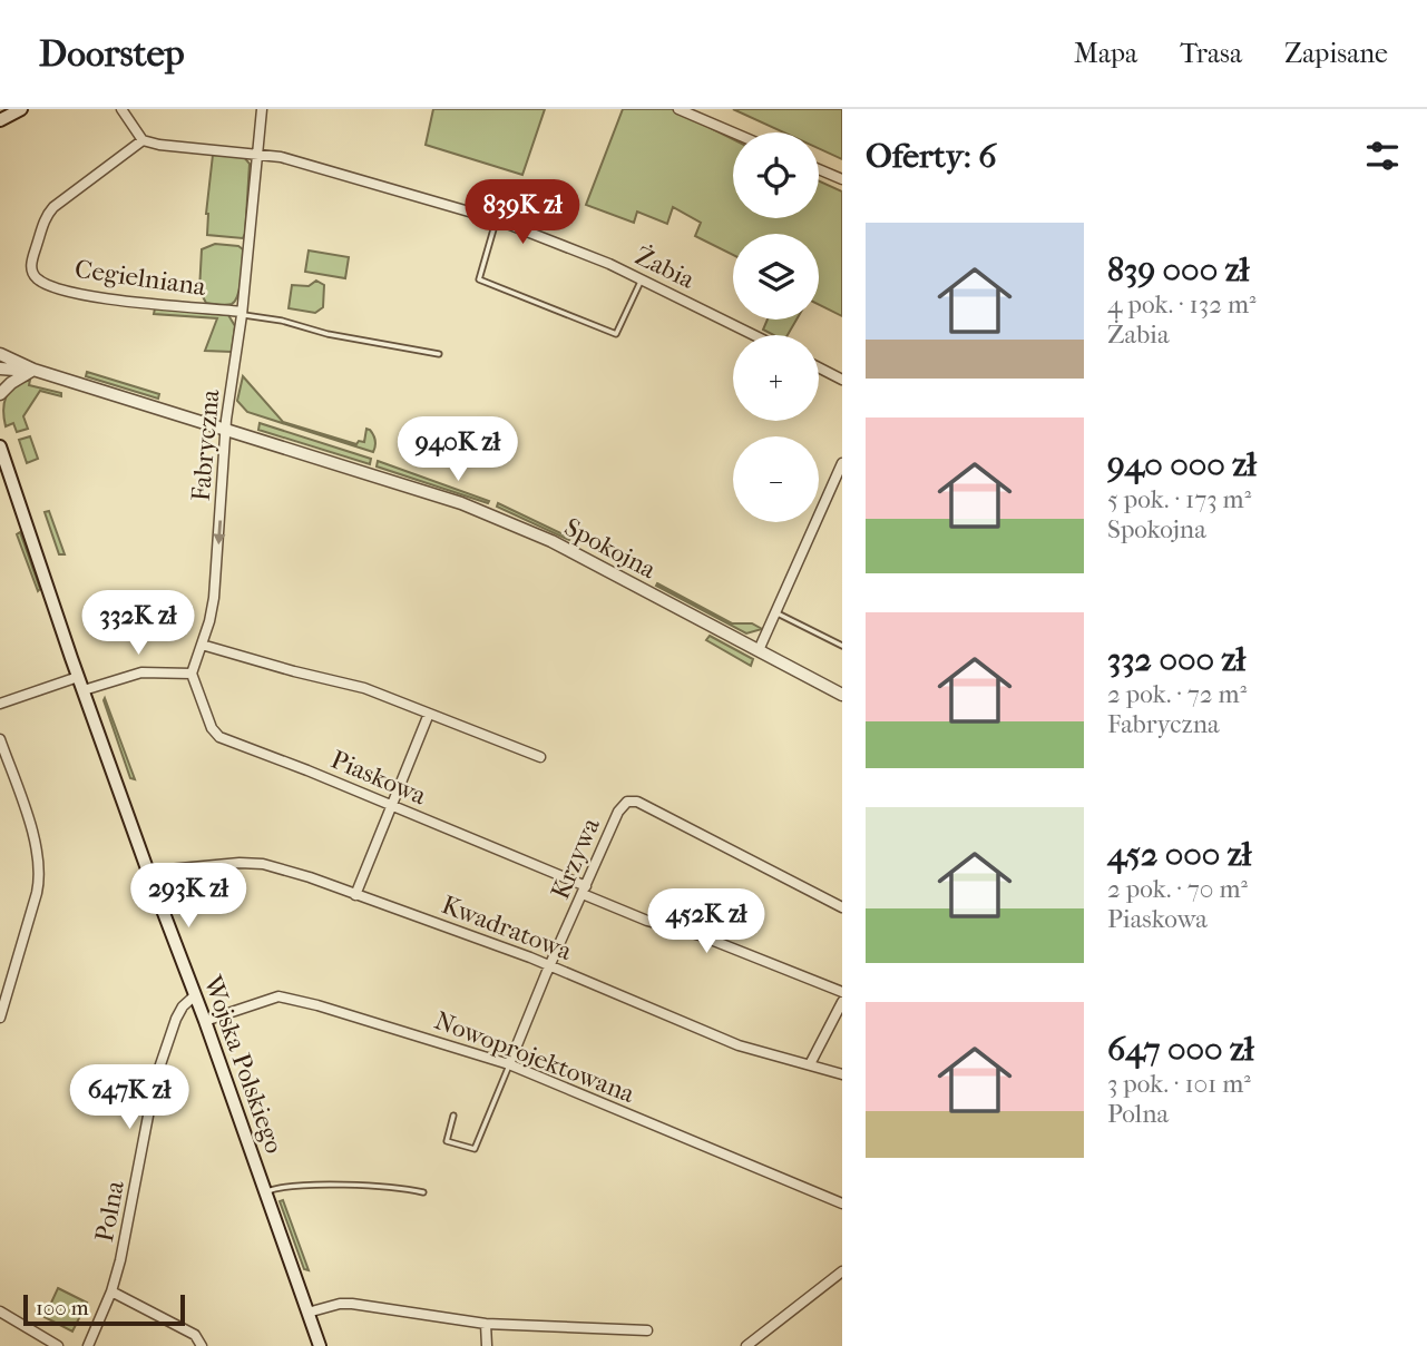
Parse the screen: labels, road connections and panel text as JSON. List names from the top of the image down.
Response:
{
  "streets": {
    "main road": ["Wojska Polskiego"],
    "street": [
      "Żabia",
      "Cegielniana",
      "Fabryczna",
      "Spokojna",
      "Piaskowa",
      "Krzywa",
      "Kwadratowa",
      "Nowoprojektowana",
      "Polna"
    ]
  },
  "crossings": [
    ["Żabia", "Fabryczna"],
    ["Cegielniana", "Fabryczna"],
    ["Fabryczna", "Spokojna"],
    ["Fabryczna", "Piaskowa"],
    ["Piaskowa", "Krzywa"],
    ["Krzywa", "Kwadratowa"],
    ["Krzywa", "Nowoprojektowana"],
    ["Kwadratowa", "Wojska Polskiego"],
    ["Nowoprojektowana", "Wojska Polskiego"],
    ["Wojska Polskiego", "Polna"]
  ],
  "one_way": ["Fabryczna"],
  "scale_bar": "100 m",
  "page": {
    "header": "Doorstep",
    "nav": ["Mapa", "Trasa", "Zapisane"],
    "heading": "Oferty: 6",
    "map_buttons": ["+", "−"],
    "price": [
      "839K zł",
      "940K zł",
      "332K zł",
      "293K zł",
      "452K zł",
      "647K zł"
    ],
    "list": [
      {
        "name": "839 000 zł",
        "note": "4 pok. · 132 m² · Żabia"
      },
      {
        "name": "940 000 zł",
        "note": "5 pok. · 173 m² · Spokojna"
      },
      {
        "name": "332 000 zł",
        "note": "2 pok. · 72 m² · Fabryczna"
      },
      {
        "name": "452 000 zł",
        "note": "2 pok. · 70 m² · Piaskowa"
      },
      {
        "name": "647 000 zł",
        "note": "3 pok. · 101 m² · Polna"
      }
    ],
    "scale": "100 m"
  }
}
